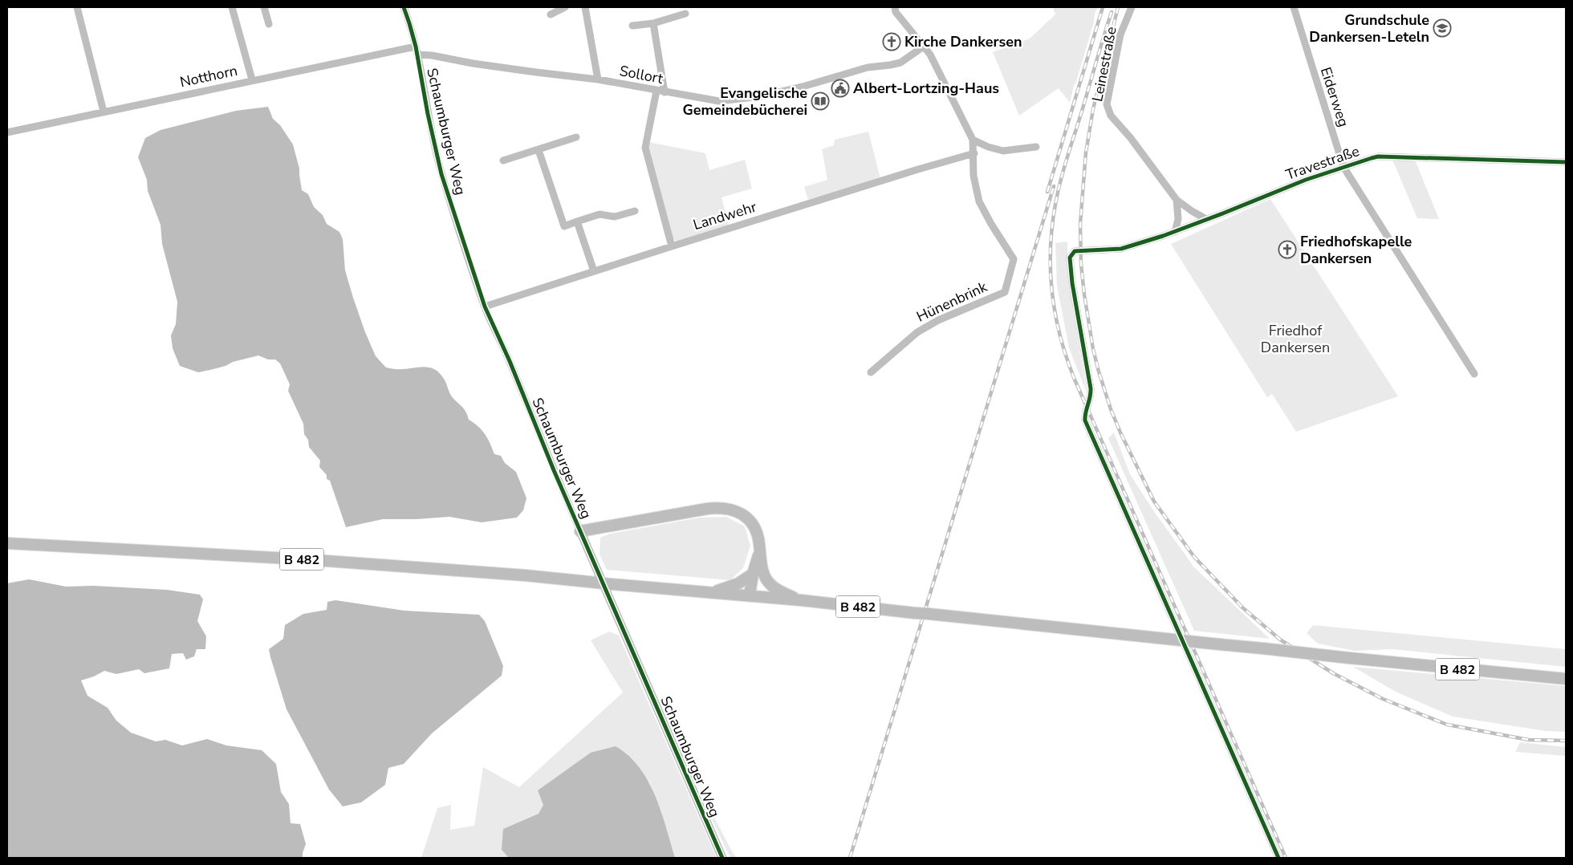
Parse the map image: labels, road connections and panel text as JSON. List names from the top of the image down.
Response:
{
  "streets": {
    "main road": ["B 482"],
    "street": [
      "Leinestraße",
      "Sollort",
      "Notthorn",
      "Eiderweg",
      "Schaumburger Weg",
      "Travestraße",
      "Landwehr",
      "Hünenbrink"
    ]
  },
  "crossings": [
    ["Leinestraße", "Travestraße"],
    ["Sollort", "Schaumburger Weg"],
    ["Sollort", "Hünenbrink"],
    ["Notthorn", "Schaumburger Weg"],
    ["Eiderweg", "Travestraße"],
    ["Schaumburger Weg", "Landwehr"],
    ["Landwehr", "Hünenbrink"]
  ],
  "parks": ["Friedhof Dankersen"],
  "places": {
    "school or university": ["Grundschule Dankersen-Leteln"],
    "church": ["Kirche Dankersen", "Friedhofskapelle Dankersen"],
    "public building": ["Albert-Lortzing-Haus"],
    "library": ["Evangelische Gemeindebücherei"]
  }
}
